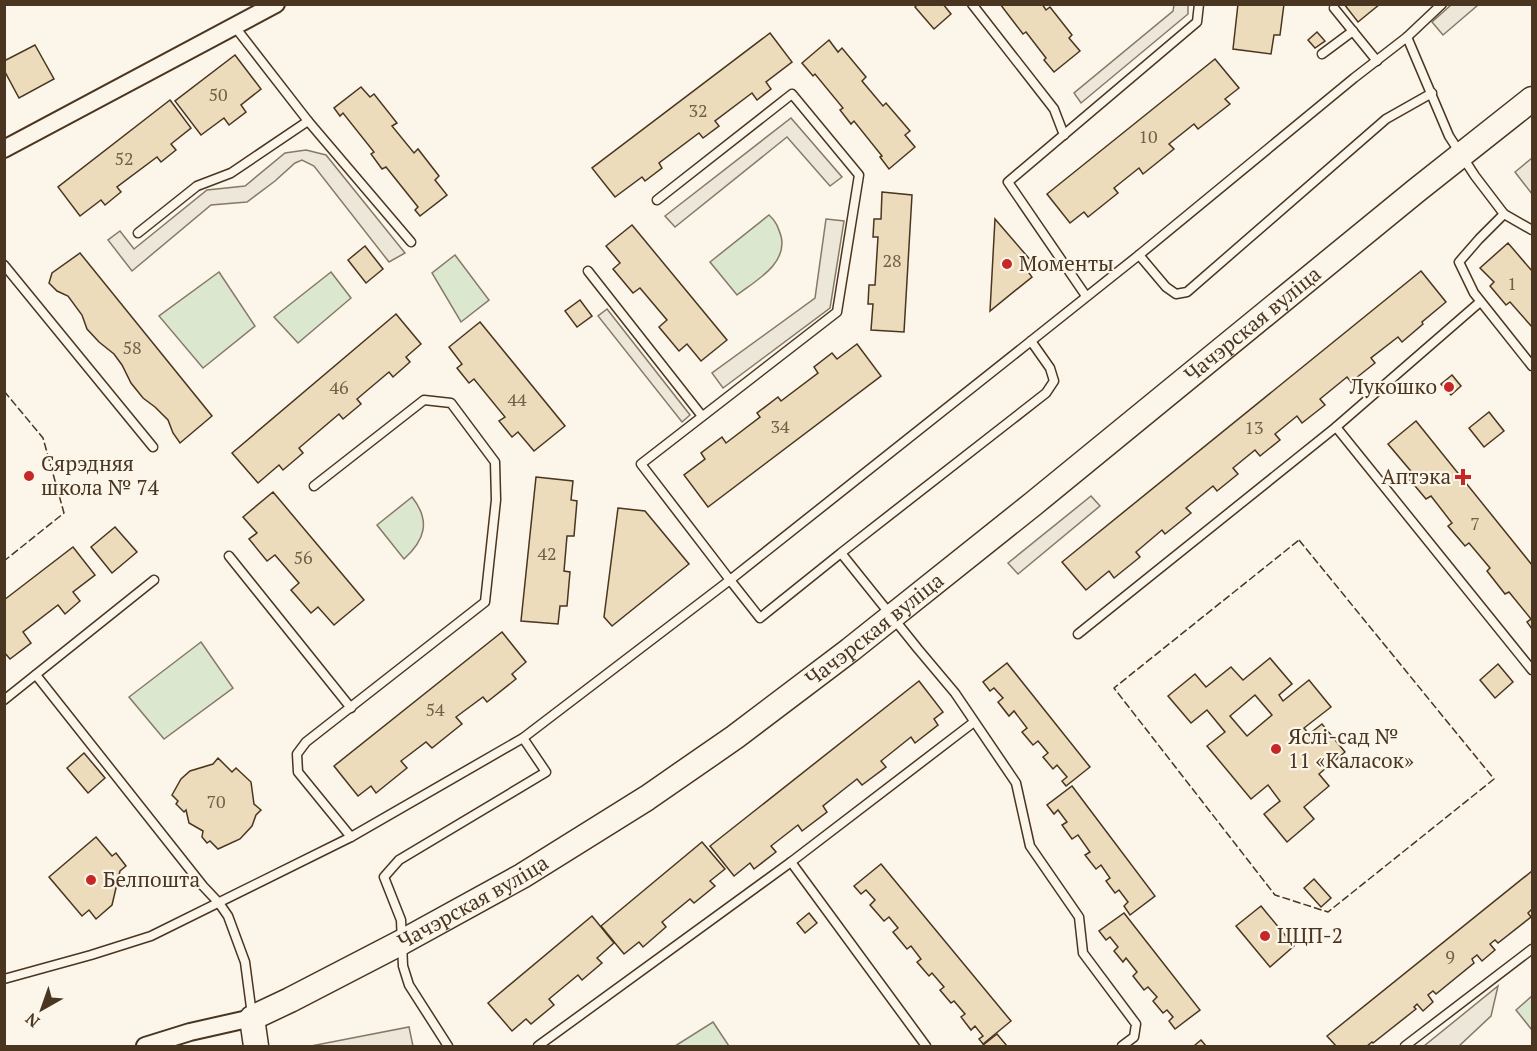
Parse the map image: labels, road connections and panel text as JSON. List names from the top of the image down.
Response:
{
  "streets": {
    "main road": ["Чачэрская вуліца"]
  },
  "places": {
    "other": [
      "Моменты",
      "Лукошко",
      "Сярэдняя школа № 74",
      "Яслі-сад № 11 «Каласок»",
      "Белпошта",
      "ЦЦП-2"
    ],
    "health": ["Аптэка"]
  },
  "house_numbers": [
    "50",
    "32",
    "10",
    "52",
    "28",
    "1",
    "58",
    "46",
    "44",
    "34",
    "13",
    "7",
    "42",
    "56",
    "54",
    "70",
    "9"
  ],
  "north": "bottom left"
}
